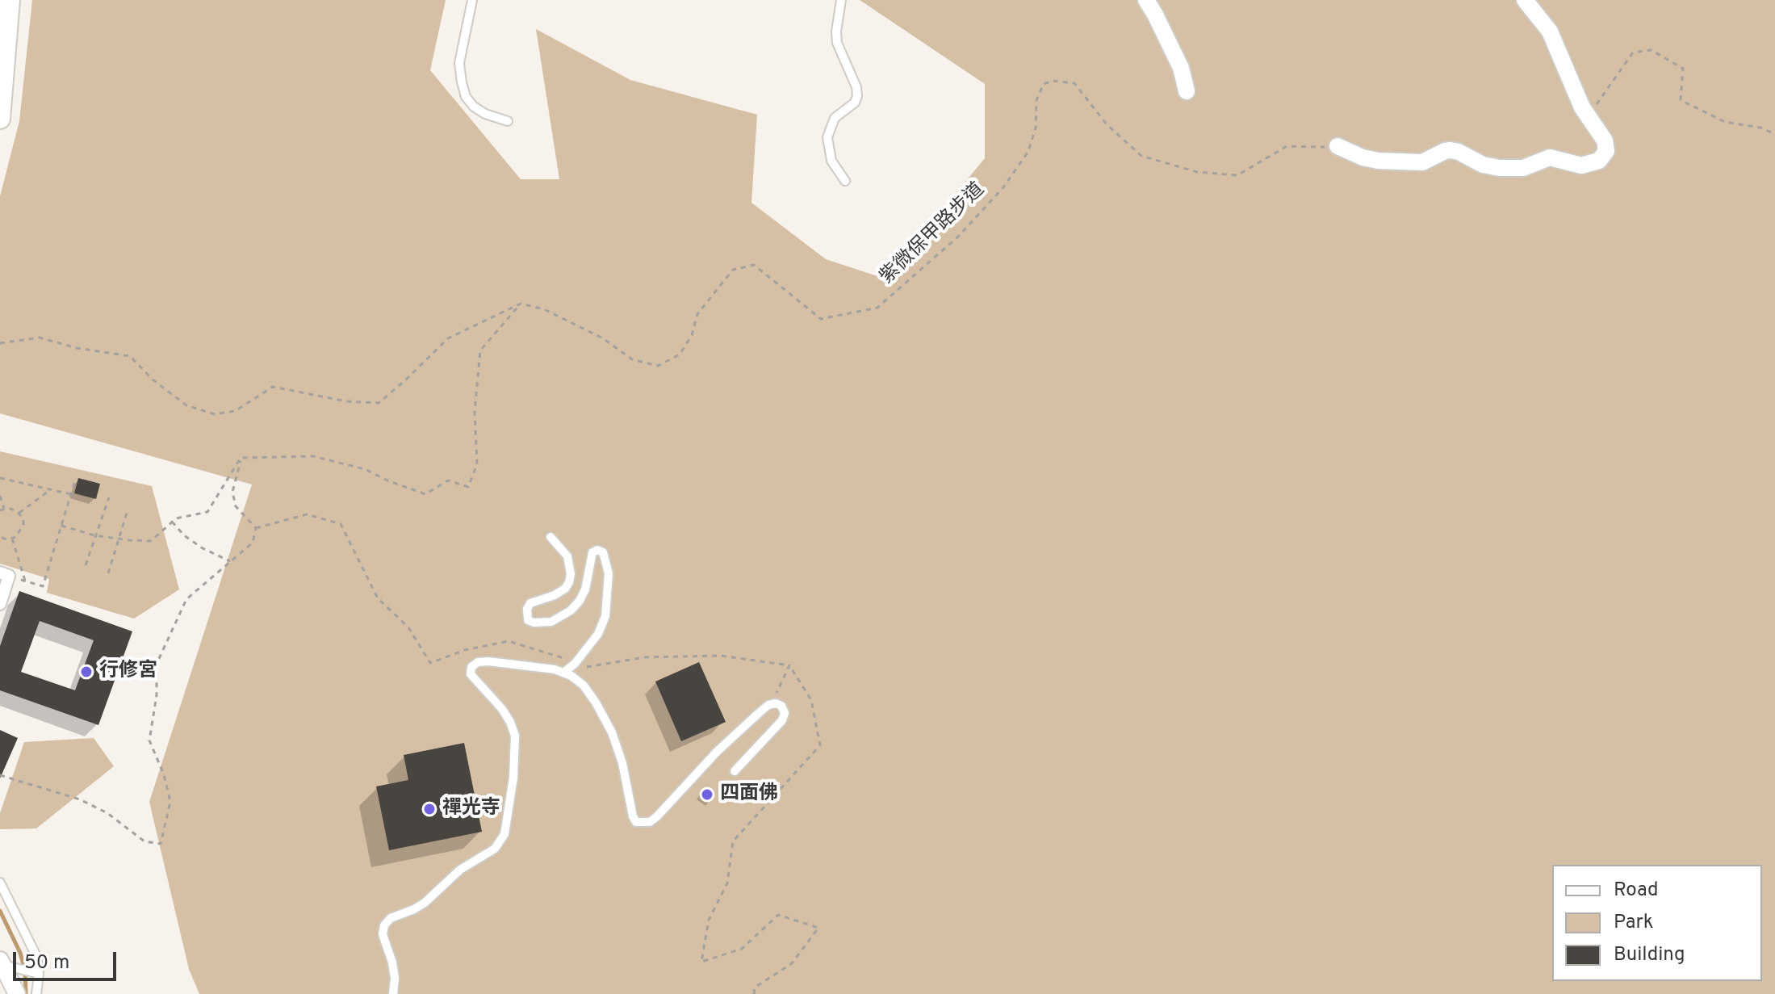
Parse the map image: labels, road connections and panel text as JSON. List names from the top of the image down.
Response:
{
  "streets": {
    "path": ["紫微保甲路步道"]
  },
  "places": ["行修宮", "四面佛", "禪光寺"],
  "legend": ["Road", "Park", "Building"],
  "scale_bar": "50 m"
}
